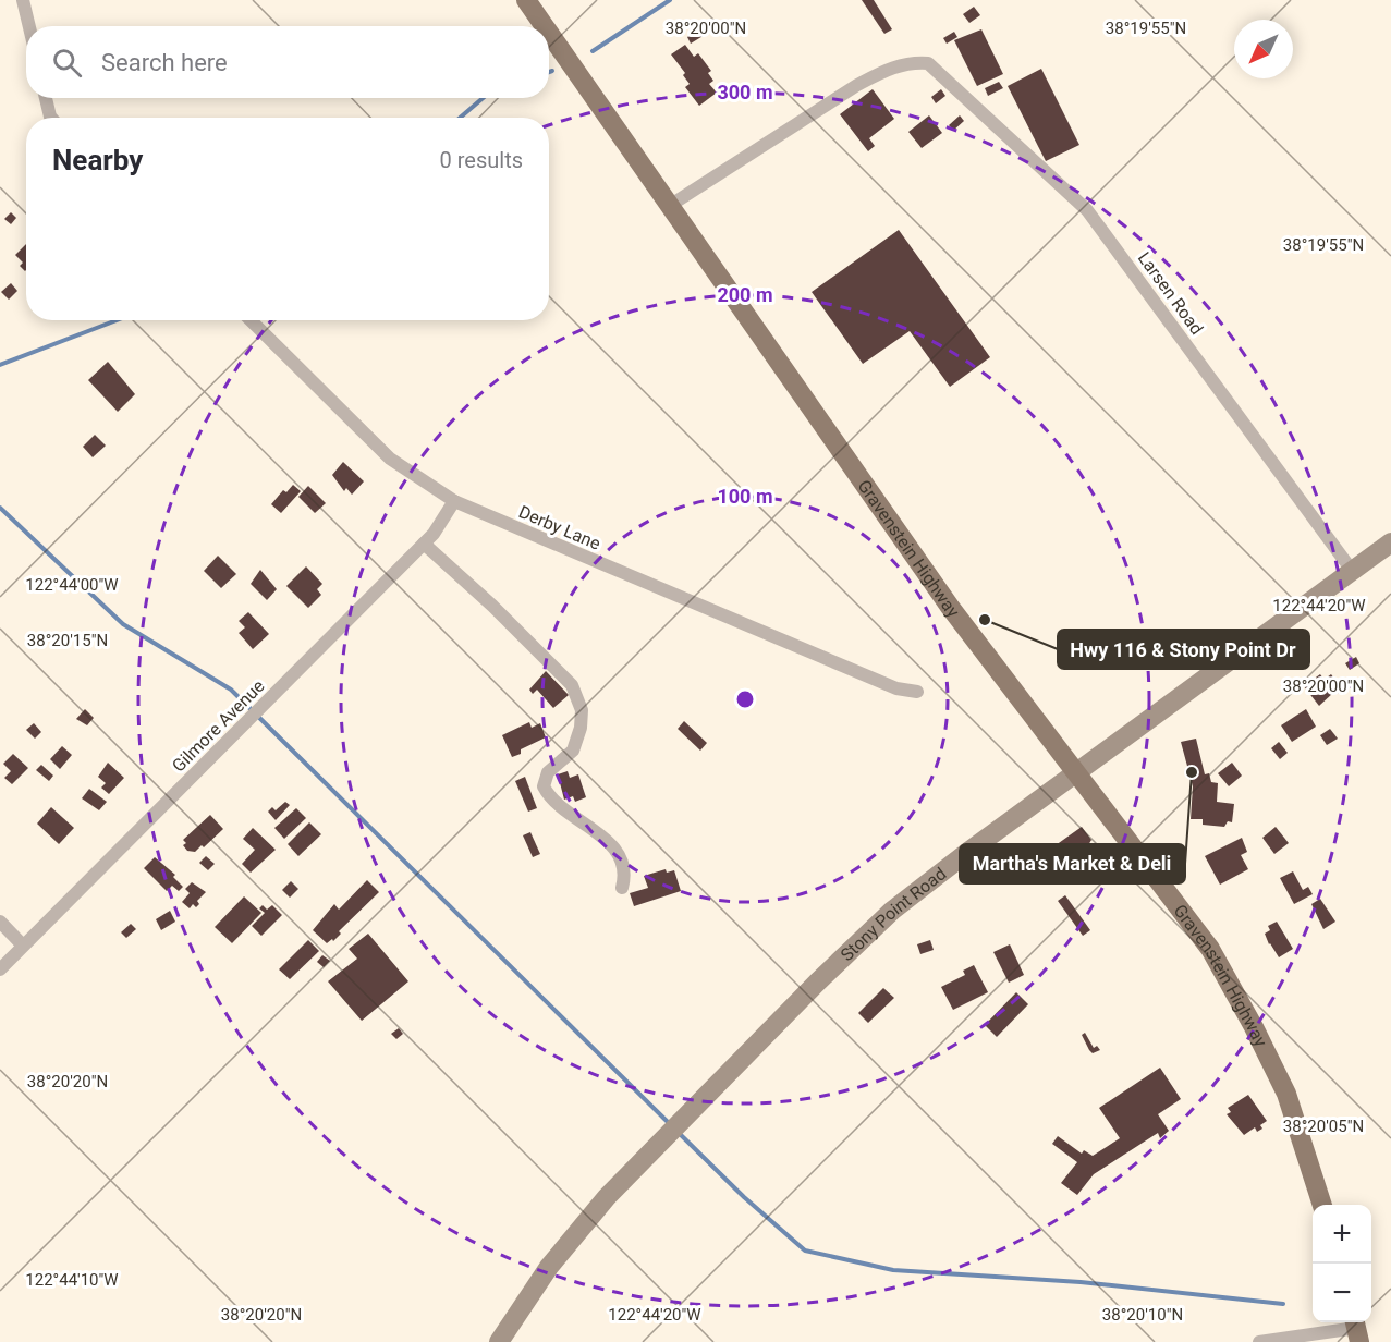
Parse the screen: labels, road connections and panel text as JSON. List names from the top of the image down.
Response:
{
  "streets": {
    "main road": ["Gravenstein Highway", "Stony Point Road"],
    "street": ["Larsen Road", "Derby Lane", "Gilmore Avenue"]
  },
  "crossings": [
    ["Larsen Road", "Gravenstein Highway"],
    ["Larsen Road", "Stony Point Road"],
    ["Derby Lane", "Gilmore Avenue"],
    ["Gravenstein Highway", "Stony Point Road"]
  ],
  "places": ["Hwy 116 & Stony Point Dr", "Martha's Market & Deli"],
  "north": "bottom left",
  "page": {
    "search": "Search here",
    "heading": ["Nearby", "0 results"],
    "map_buttons": ["+", "−"]
  },
  "coordinates": [
    "38°20'00\"N",
    "38°19'55\"N",
    "122°44'00\"W",
    "122°44'20\"W",
    "38°20'15\"N",
    "38°20'20\"N",
    "38°20'05\"N",
    "122°44'10\"W",
    "38°20'10\"N"
  ],
  "rings": ["300 m", "200 m", "100 m"]
}
